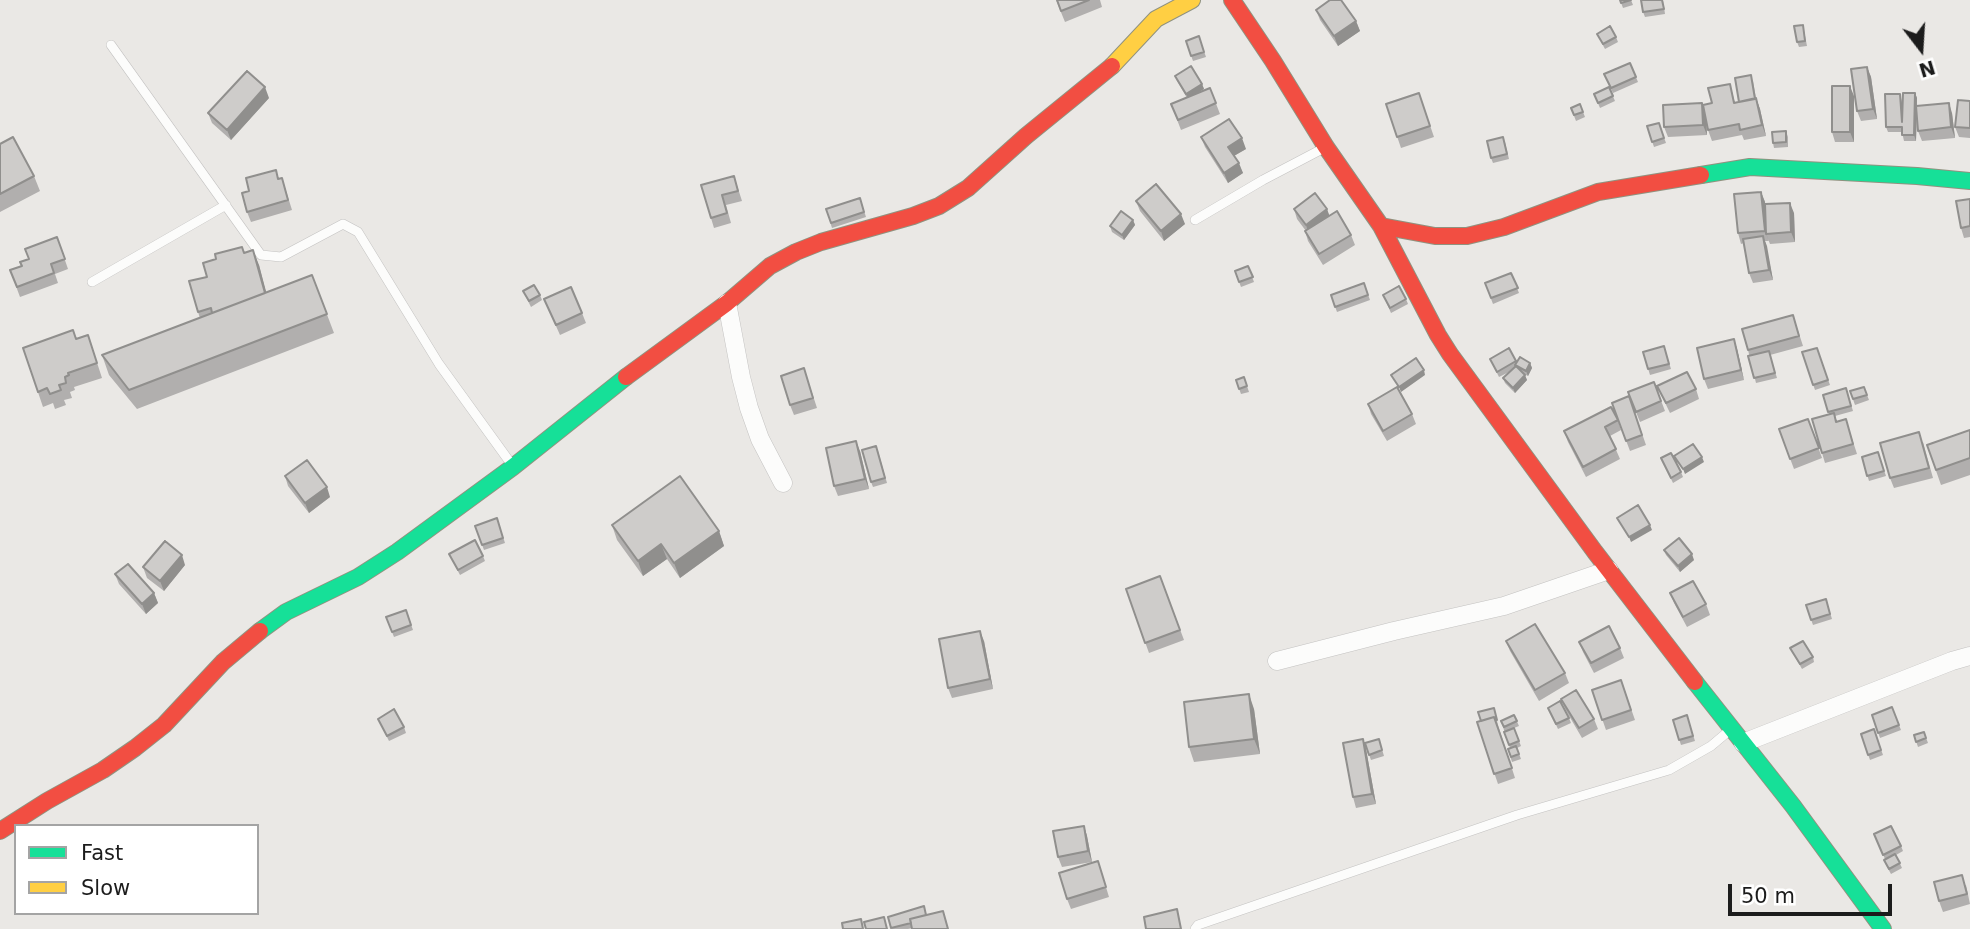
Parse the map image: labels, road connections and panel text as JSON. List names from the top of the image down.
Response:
{
  "legend": ["Fast", "Slow"],
  "scale_bar": "50 m",
  "north": "bottom"
}
